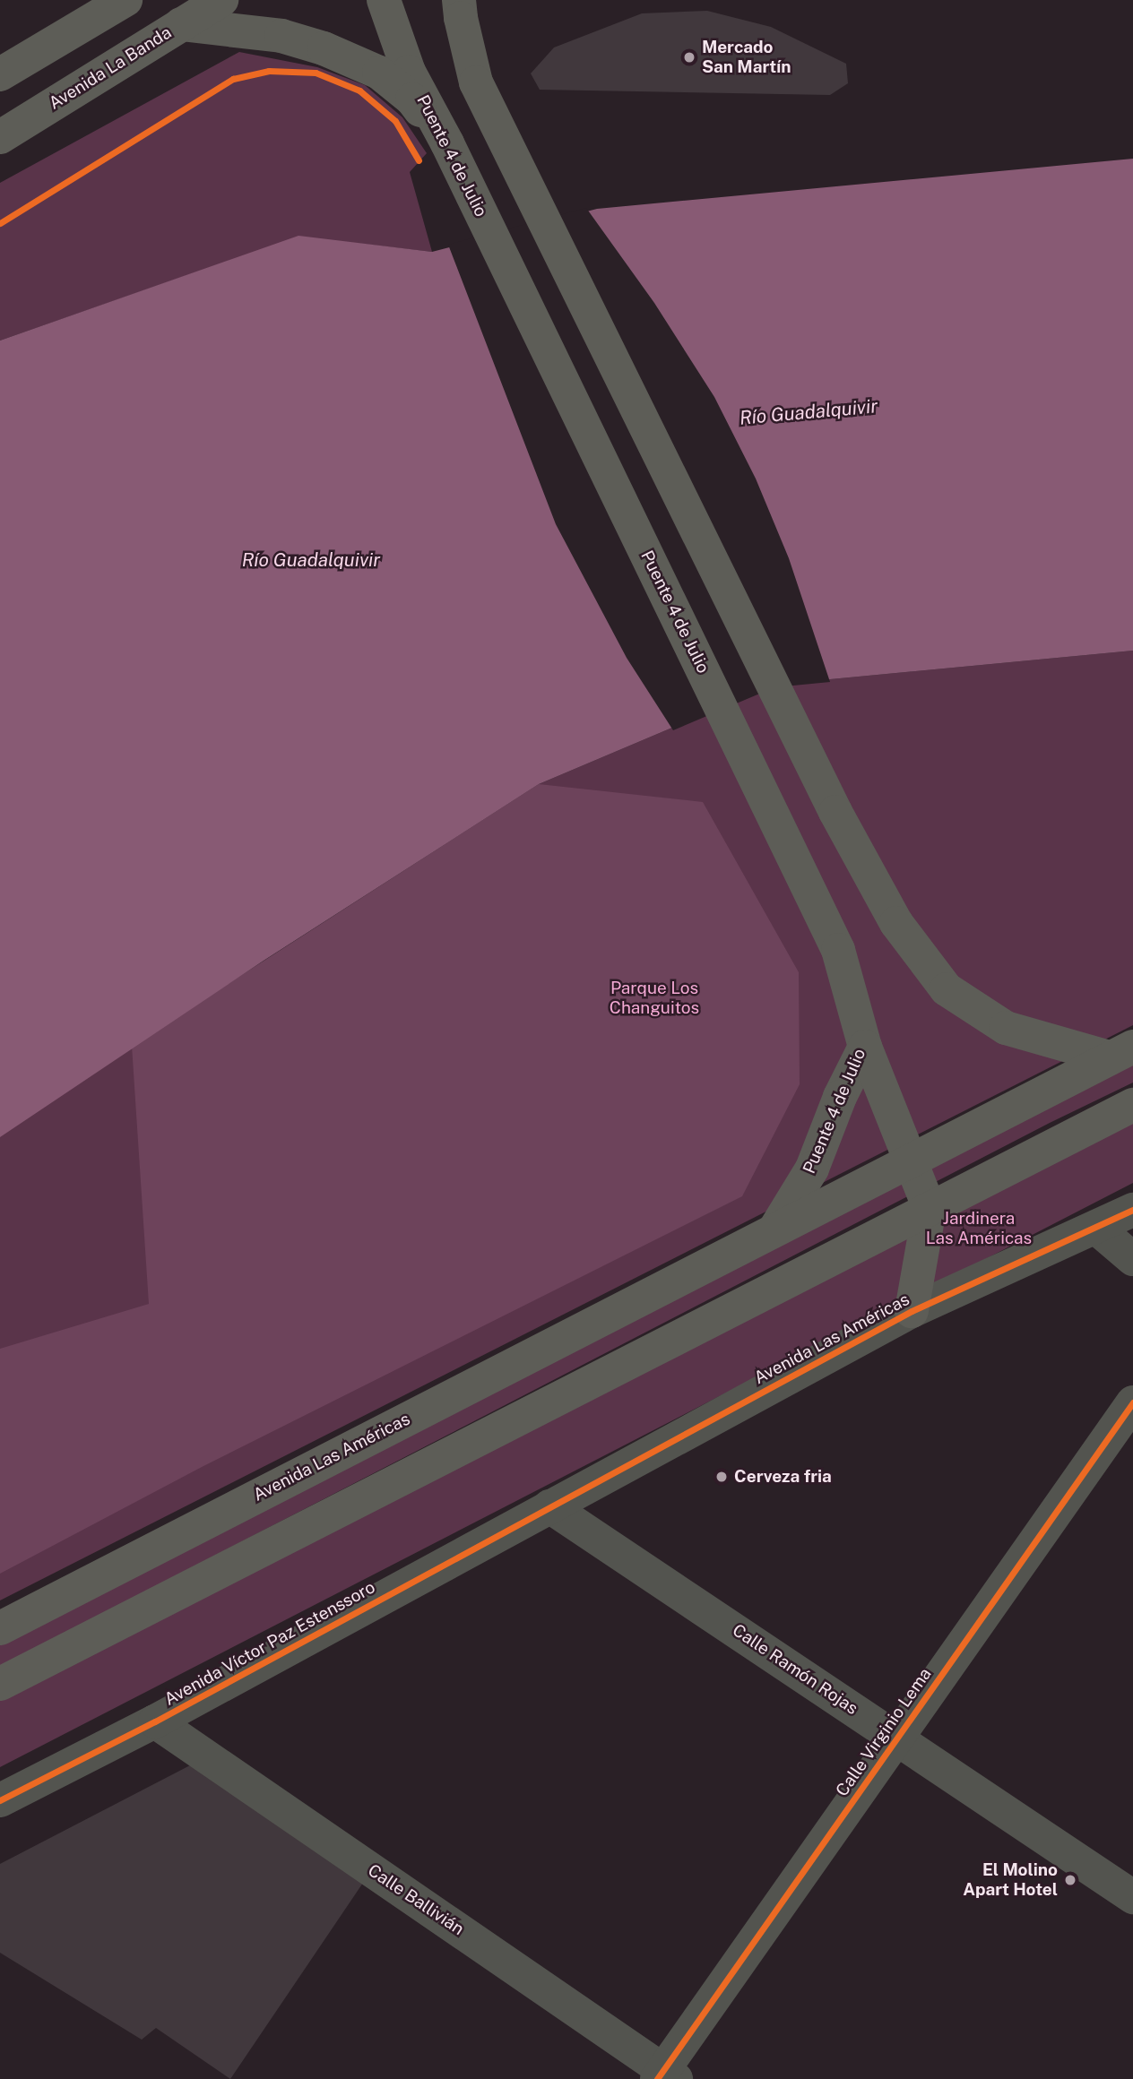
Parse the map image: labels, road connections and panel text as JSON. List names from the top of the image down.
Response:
{
  "streets": {
    "main road": ["Avenida La Banda", "Puente 4 de Julio", "Avenida Las Américas"],
    "street": [
      "Avenida Víctor Paz Estenssoro",
      "Calle Ramón Rojas",
      "Calle Virginio Lema",
      "Calle Ballivián"
    ]
  },
  "crossings": [
    ["Puente 4 de Julio", "Avenida Las Américas"],
    ["Avenida Las Américas", "Avenida Víctor Paz Estenssoro"],
    ["Avenida Las Américas", "Calle Ramón Rojas"],
    ["Avenida Víctor Paz Estenssoro", "Calle Ramón Rojas"],
    ["Avenida Víctor Paz Estenssoro", "Calle Ballivián"],
    ["Calle Ramón Rojas", "Calle Virginio Lema"],
    ["Calle Virginio Lema", "Calle Ballivián"]
  ],
  "water": ["Río Guadalquivir"],
  "parks": ["Parque Los Changuitos", "Jardinera Las Américas"],
  "places": ["Mercado San Martín", "Cerveza fria", "El Molino Apart Hotel"]
}
